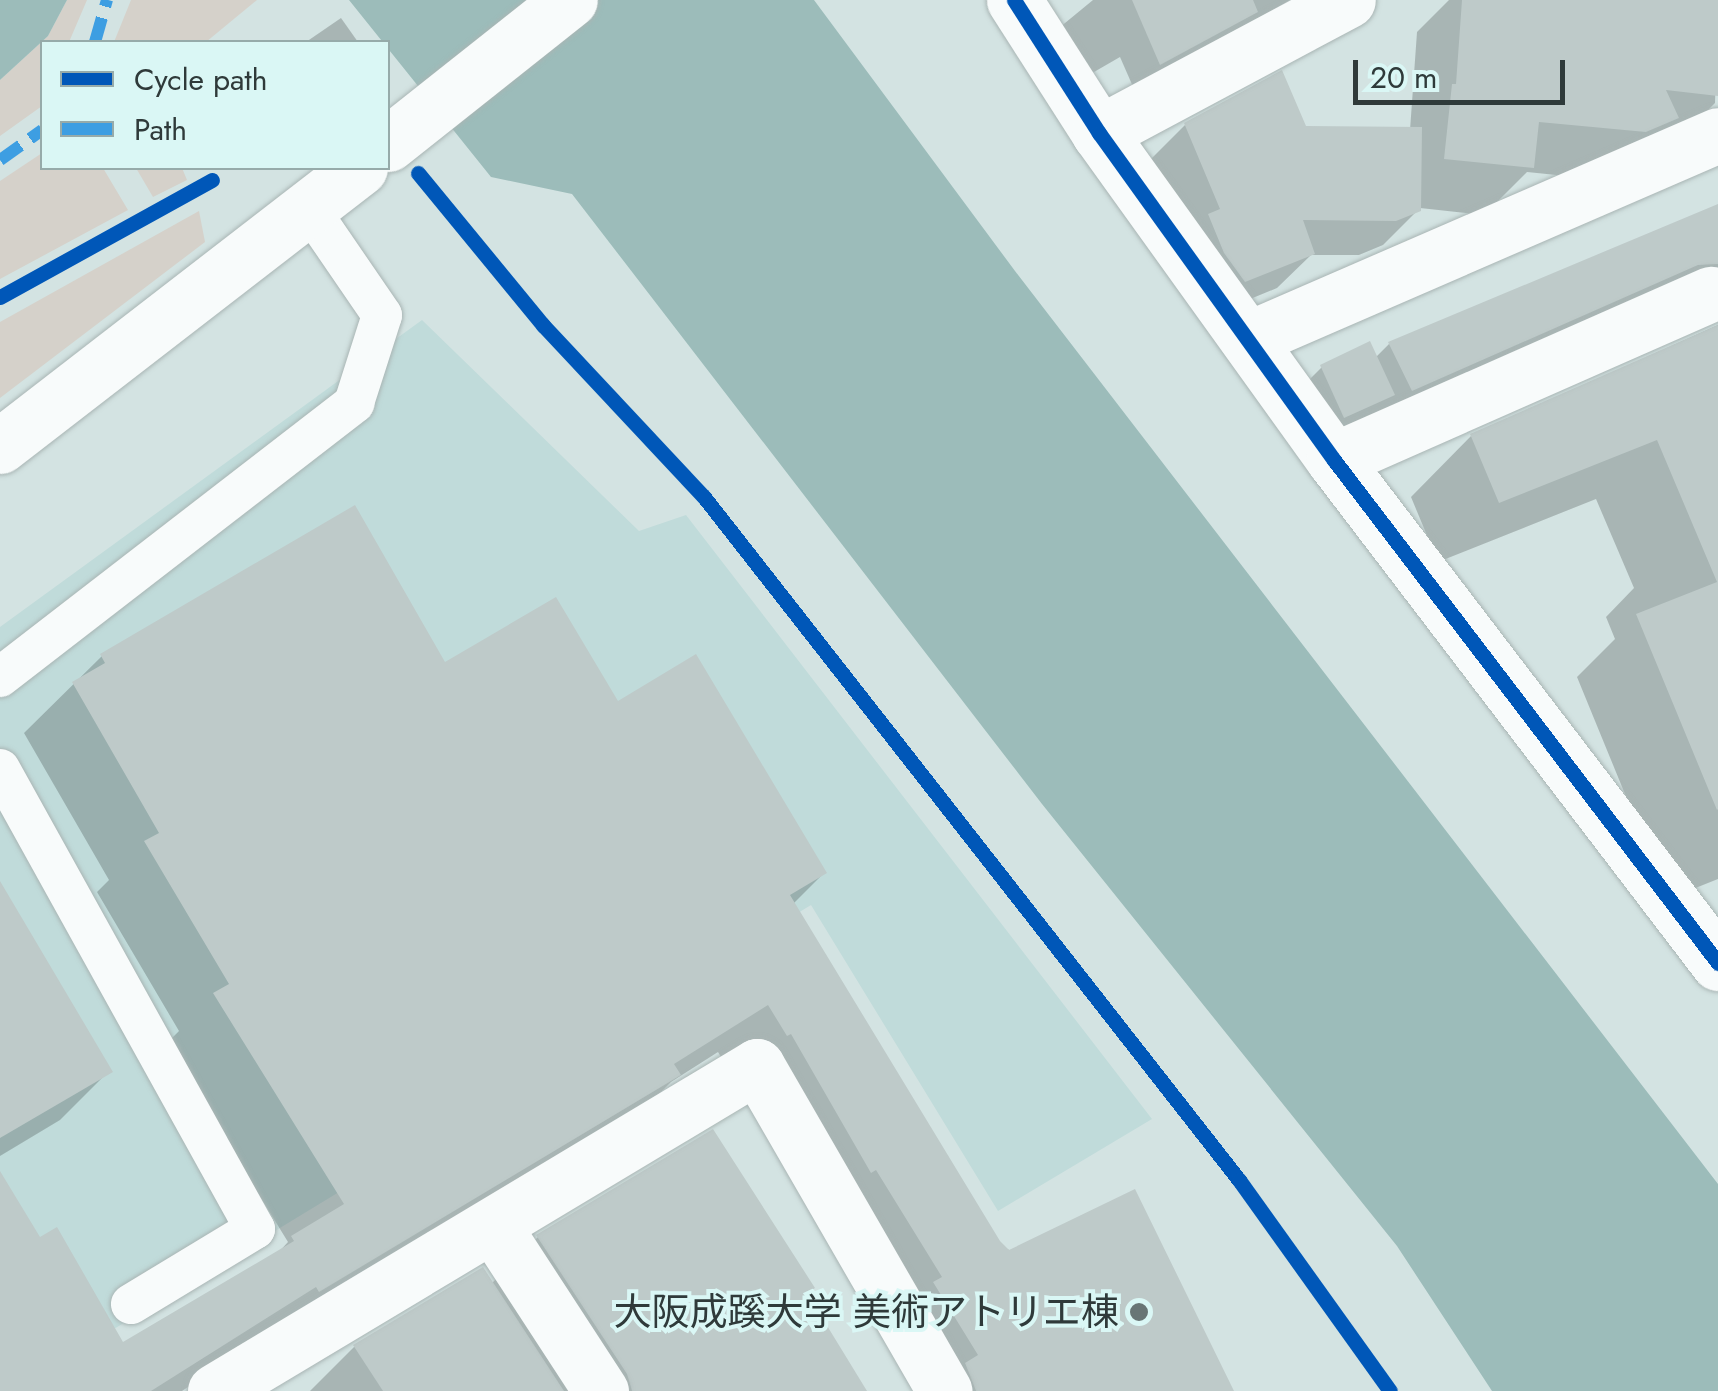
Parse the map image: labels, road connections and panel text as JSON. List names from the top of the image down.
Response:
{
  "places": ["大阪成蹊大学 美術アトリエ棟"],
  "legend": ["Cycle path", "Path"],
  "scale_bar": "20 m"
}
